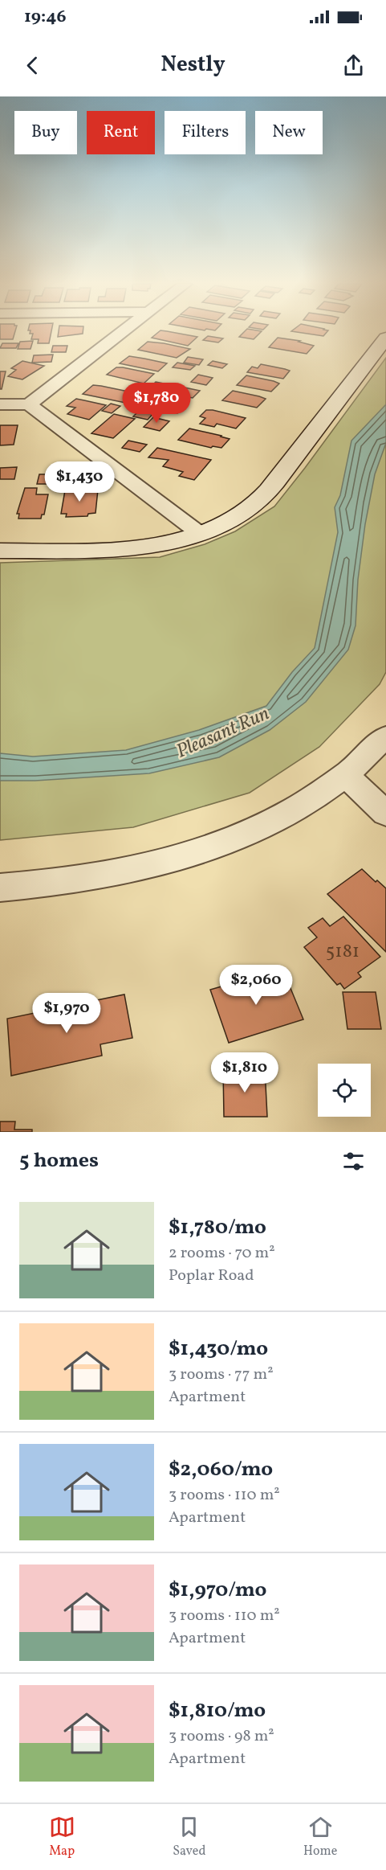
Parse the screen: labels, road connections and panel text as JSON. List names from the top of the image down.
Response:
{
  "water": ["Pleasant Run"],
  "house_numbers": ["5181"],
  "page": {
    "status": "19:46",
    "header": "Nestly",
    "chip": [
      "Buy",
      "Rent",
      "Filters",
      "New"
    ],
    "price": [
      "$1,780",
      "$1,430",
      "$2,060",
      "$1,970",
      "$1,810"
    ],
    "heading": "5 homes",
    "list": [
      {
        "name": "$1,780/mo",
        "note": "2 rooms · 70 m² · Poplar Road"
      },
      {
        "name": "$1,430/mo",
        "note": "3 rooms · 77 m² · Apartment"
      },
      {
        "name": "$2,060/mo",
        "note": "3 rooms · 110 m² · Apartment"
      },
      {
        "name": "$1,970/mo",
        "note": "3 rooms · 110 m² · Apartment"
      },
      {
        "name": "$1,810/mo",
        "note": "3 rooms · 98 m² · Apartment"
      }
    ],
    "tabs": ["Map", "Saved", "Home"]
  }
}
